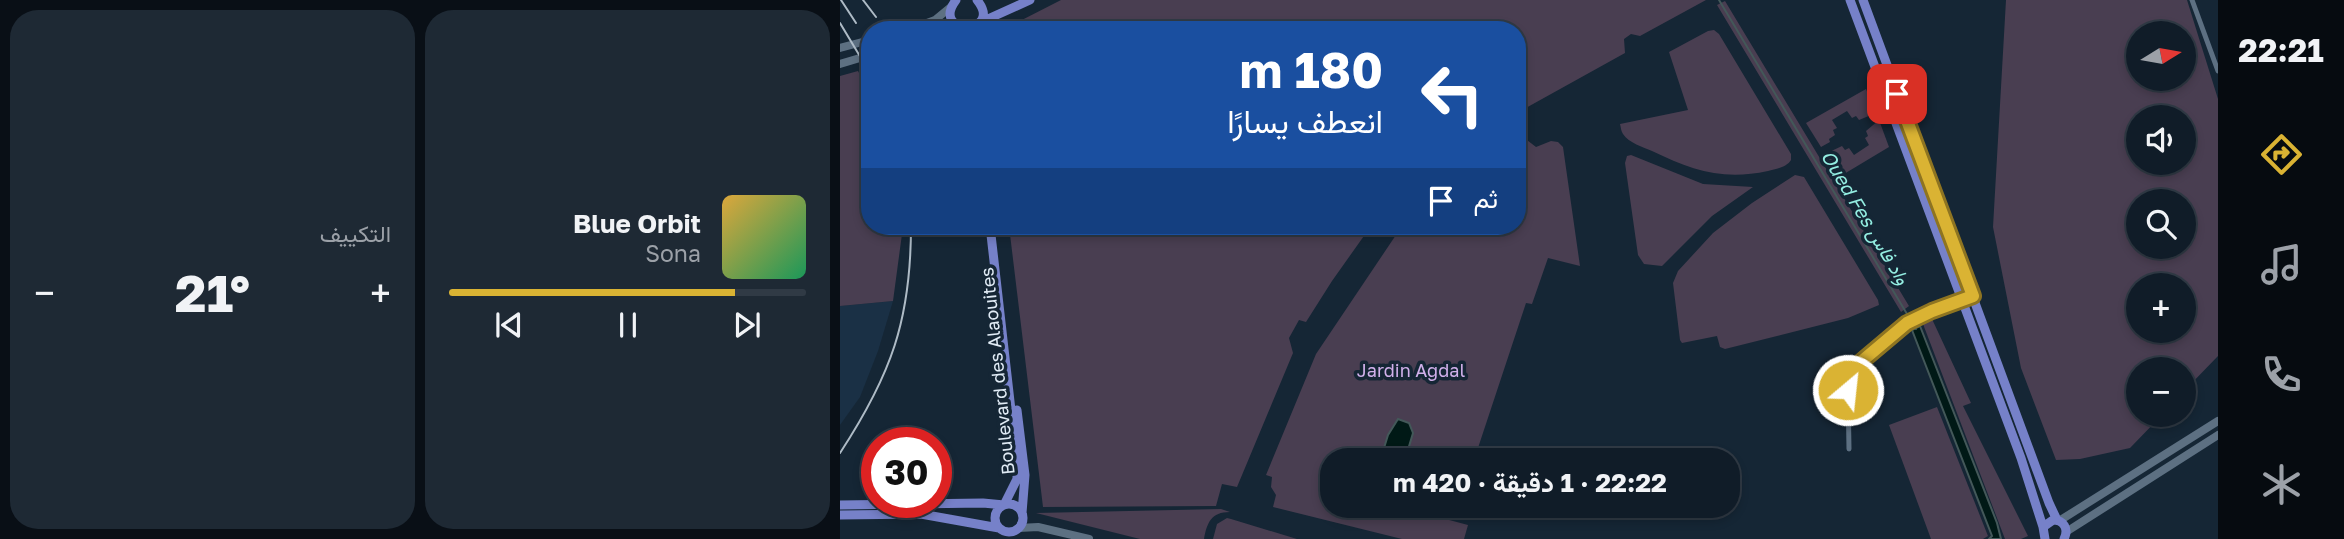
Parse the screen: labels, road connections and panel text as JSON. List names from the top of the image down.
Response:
{
  "streets": {
    "main road": ["Boulevard des Alaouites"]
  },
  "water": ["Oued Fes واد فاس"],
  "parks": ["Jardin Agdal"],
  "north": "right",
  "page": {
    "tabs": "22:21",
    "tile": "التكييف",
    "map_buttons": ["+", "−"],
    "turn": ["180 m", "انعطف يسارًا"],
    "then": "ثم",
    "song": ["Blue Orbit", "Sona"],
    "heat": ["−", "21°", "+"],
    "limit": "30",
    "trip": "22:22 · 1 دقيقة · 420 m"
  }
}
